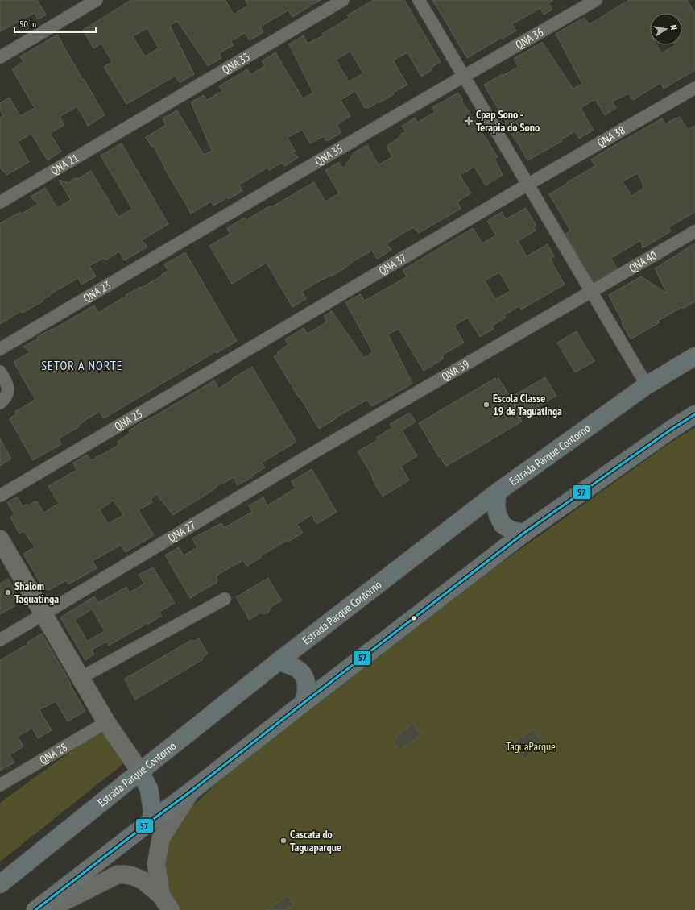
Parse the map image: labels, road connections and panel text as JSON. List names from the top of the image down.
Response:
{
  "streets": {
    "highway": ["Estrada Parque Contorno"],
    "street": [
      "QNA 36",
      "QNA 33",
      "QNA 38",
      "QNA 35",
      "QNA 21",
      "QNA 40",
      "QNA 37",
      "QNA 23",
      "QNA 39",
      "QNA 25",
      "QNA 27",
      "QNA 28"
    ]
  },
  "crossings": [
    ["QNA 36", "QNA 35"],
    ["QNA 33", "QNA 21"],
    ["QNA 38", "QNA 37"],
    ["QNA 35", "QNA 23"],
    ["QNA 40", "QNA 39"],
    ["QNA 37", "QNA 25"],
    ["QNA 39", "QNA 27"]
  ],
  "districts": ["SETOR A NORTE"],
  "parks": ["TaguaParque"],
  "places": {
    "health": ["Cpap Sono - Terapia do Sono"],
    "other": ["Escola Classe 19 de Taguatinga", "Shalom Taguatinga", "Cascata do Taguaparque"]
  },
  "lines": ["transit line 57"],
  "scale_bar": "50 m",
  "north": "right"
}
